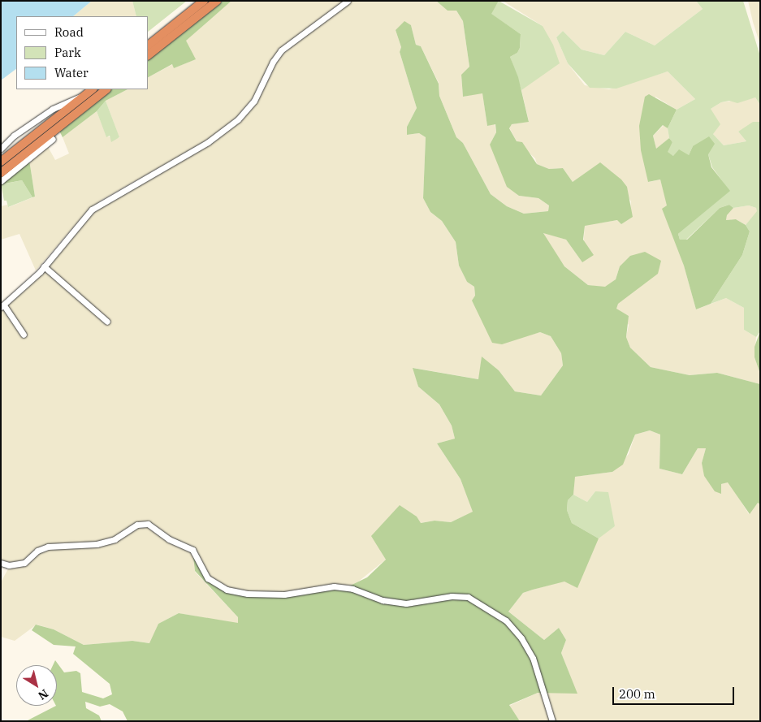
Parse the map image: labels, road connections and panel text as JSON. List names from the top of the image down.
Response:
{
  "legend": ["Road", "Park", "Water"],
  "scale_bar": "200 m",
  "north": "bottom right"
}
